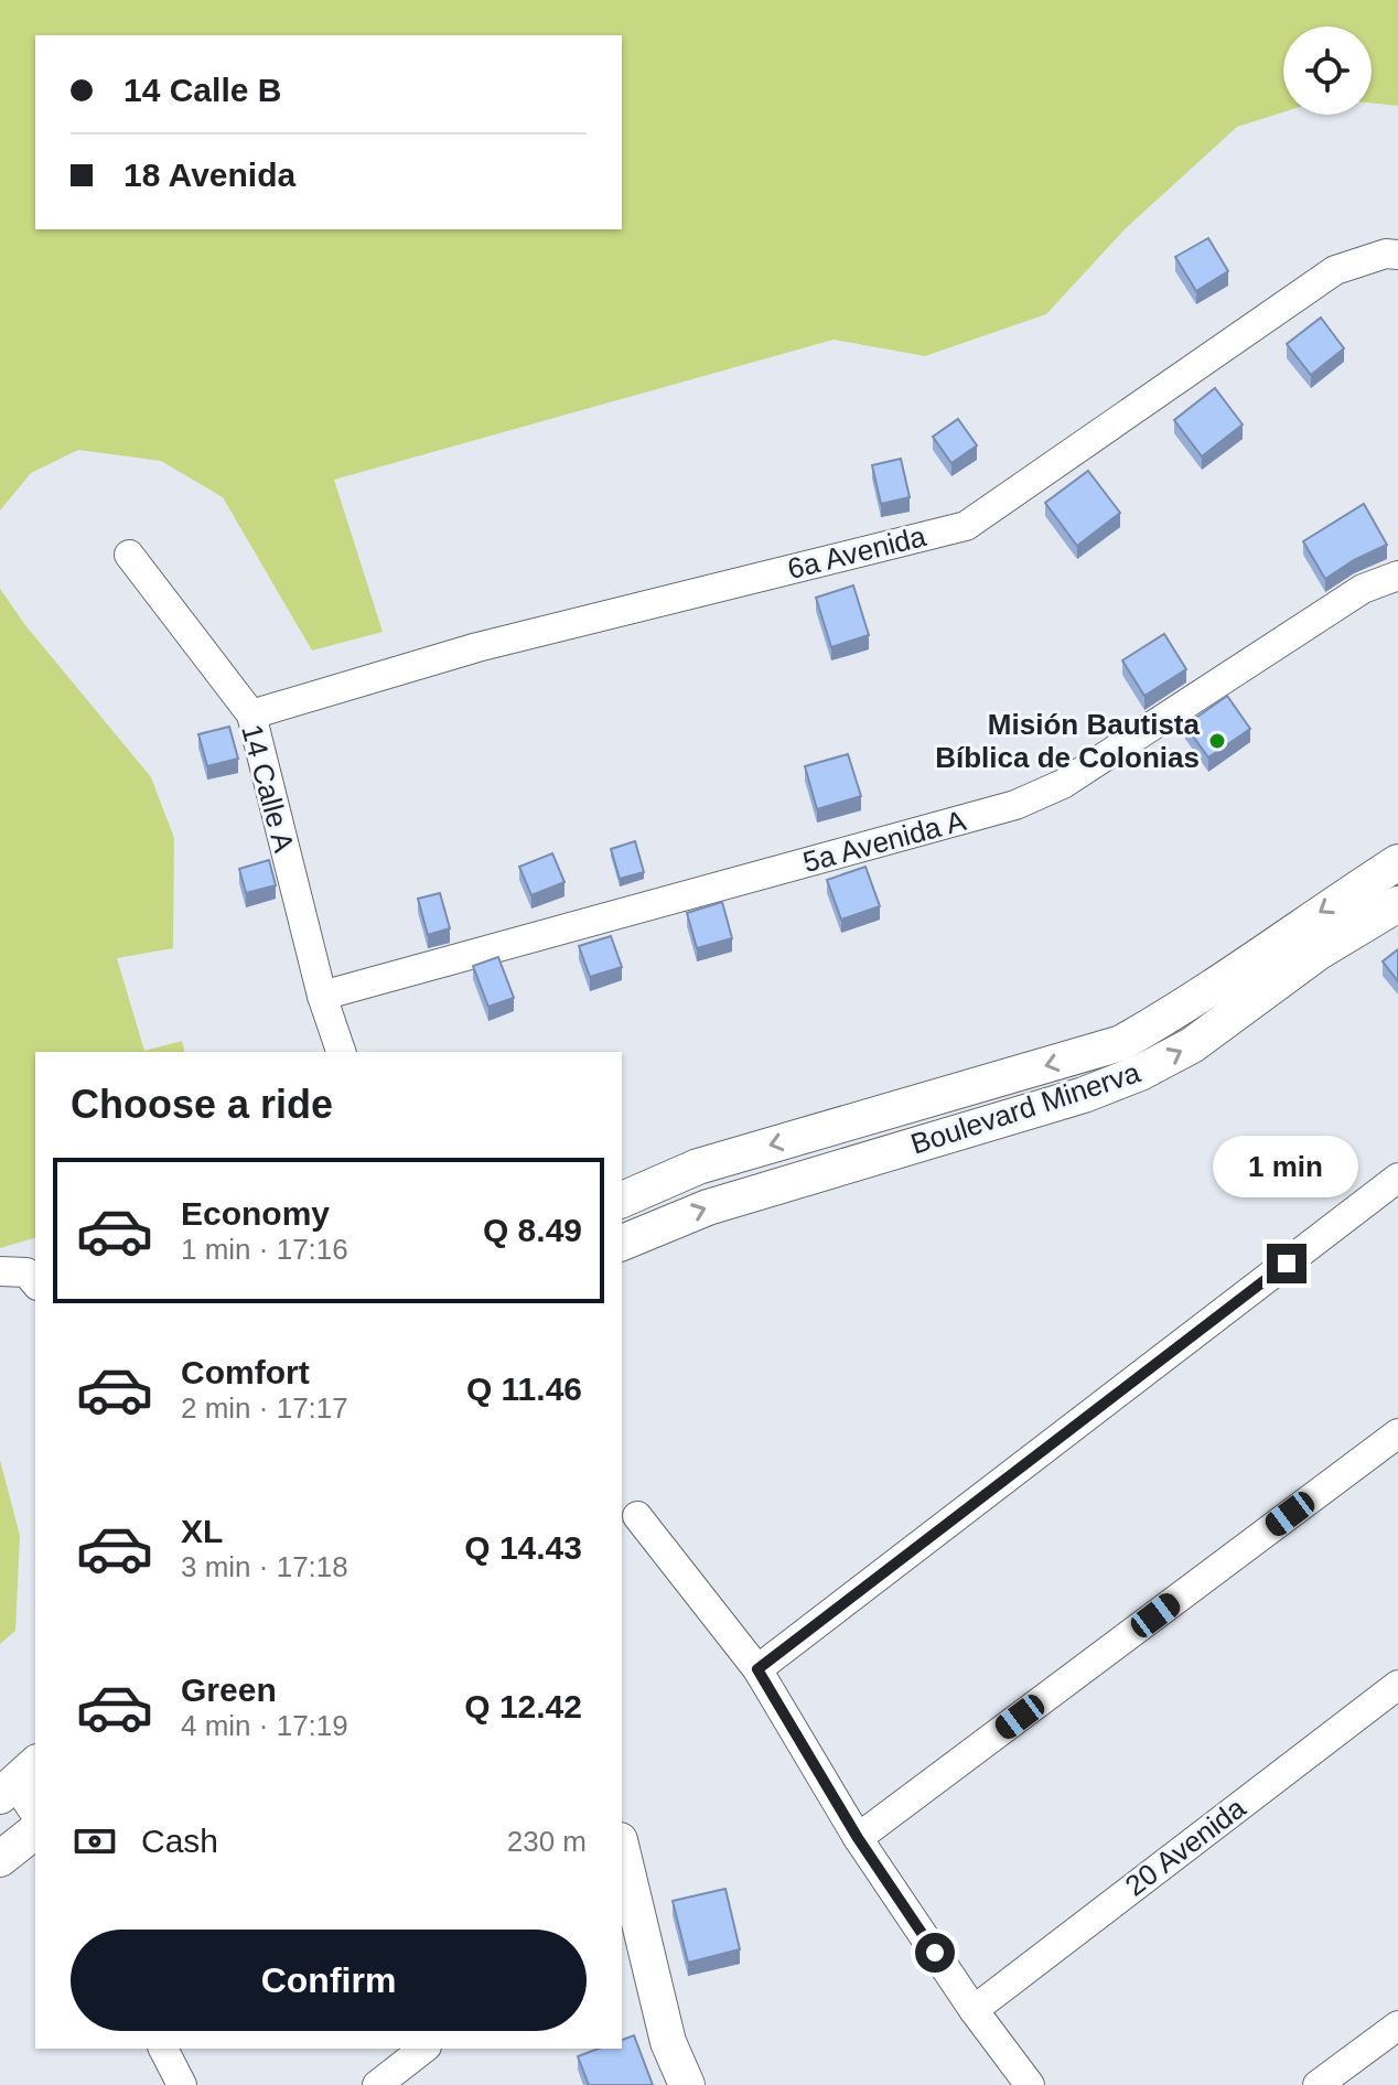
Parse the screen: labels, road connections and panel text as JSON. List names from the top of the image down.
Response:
{
  "streets": {
    "street": [
      "6a Avenida",
      "14 Calle A",
      "5a Avenida A",
      "Boulevard Minerva",
      "20 Avenida"
    ]
  },
  "crossings": [
    ["6a Avenida", "14 Calle A"],
    ["14 Calle A", "5a Avenida A"]
  ],
  "places": ["Misión Bautista Bíblica de Colonias"],
  "page": {
    "banner": ["14 Calle B", "18 Avenida"],
    "heading": "Choose a ride",
    "bubble": "1 min",
    "list": [
      {
        "name": "Economy",
        "note": "1 min · 17:16",
        "value": "Q 8.49"
      },
      {
        "name": "Comfort",
        "note": "2 min · 17:17",
        "value": "Q 11.46"
      },
      {
        "name": "XL",
        "note": "3 min · 17:18",
        "value": "Q 14.43"
      },
      {
        "name": "Green",
        "note": "4 min · 17:19",
        "value": "Q 12.42"
      }
    ],
    "pay": ["Cash", "230 m"],
    "buttons": "Confirm"
  }
}
